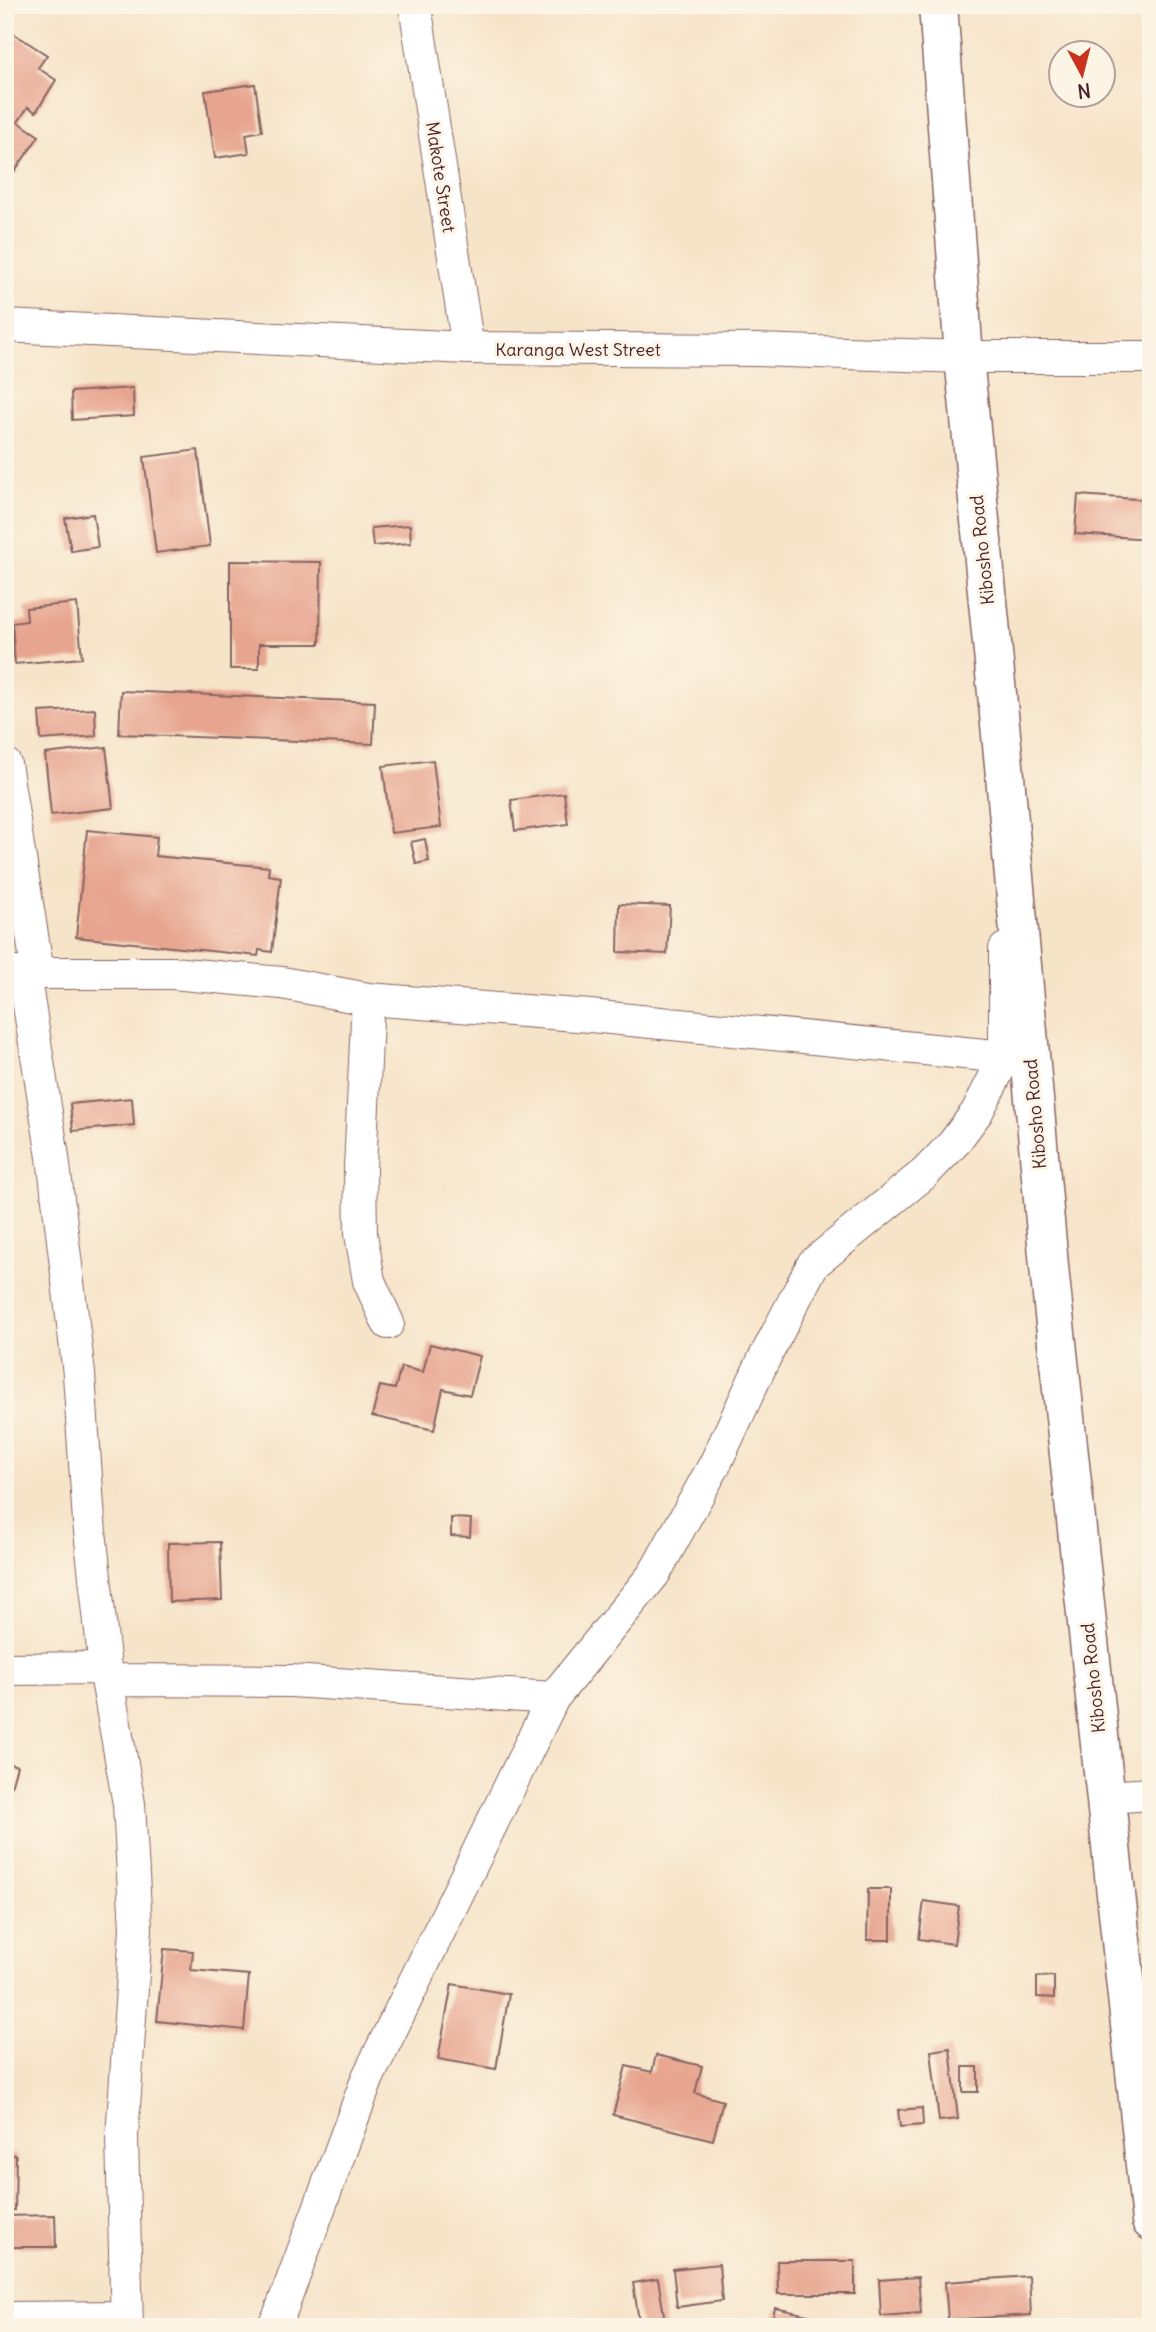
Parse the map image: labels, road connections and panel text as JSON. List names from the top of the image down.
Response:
{
  "streets": {
    "street": ["Makote Street", "Karanga West Street", "Kibosho Road"]
  },
  "crossings": [
    ["Makote Street", "Karanga West Street"],
    ["Karanga West Street", "Kibosho Road"]
  ],
  "north": "bottom"
}
